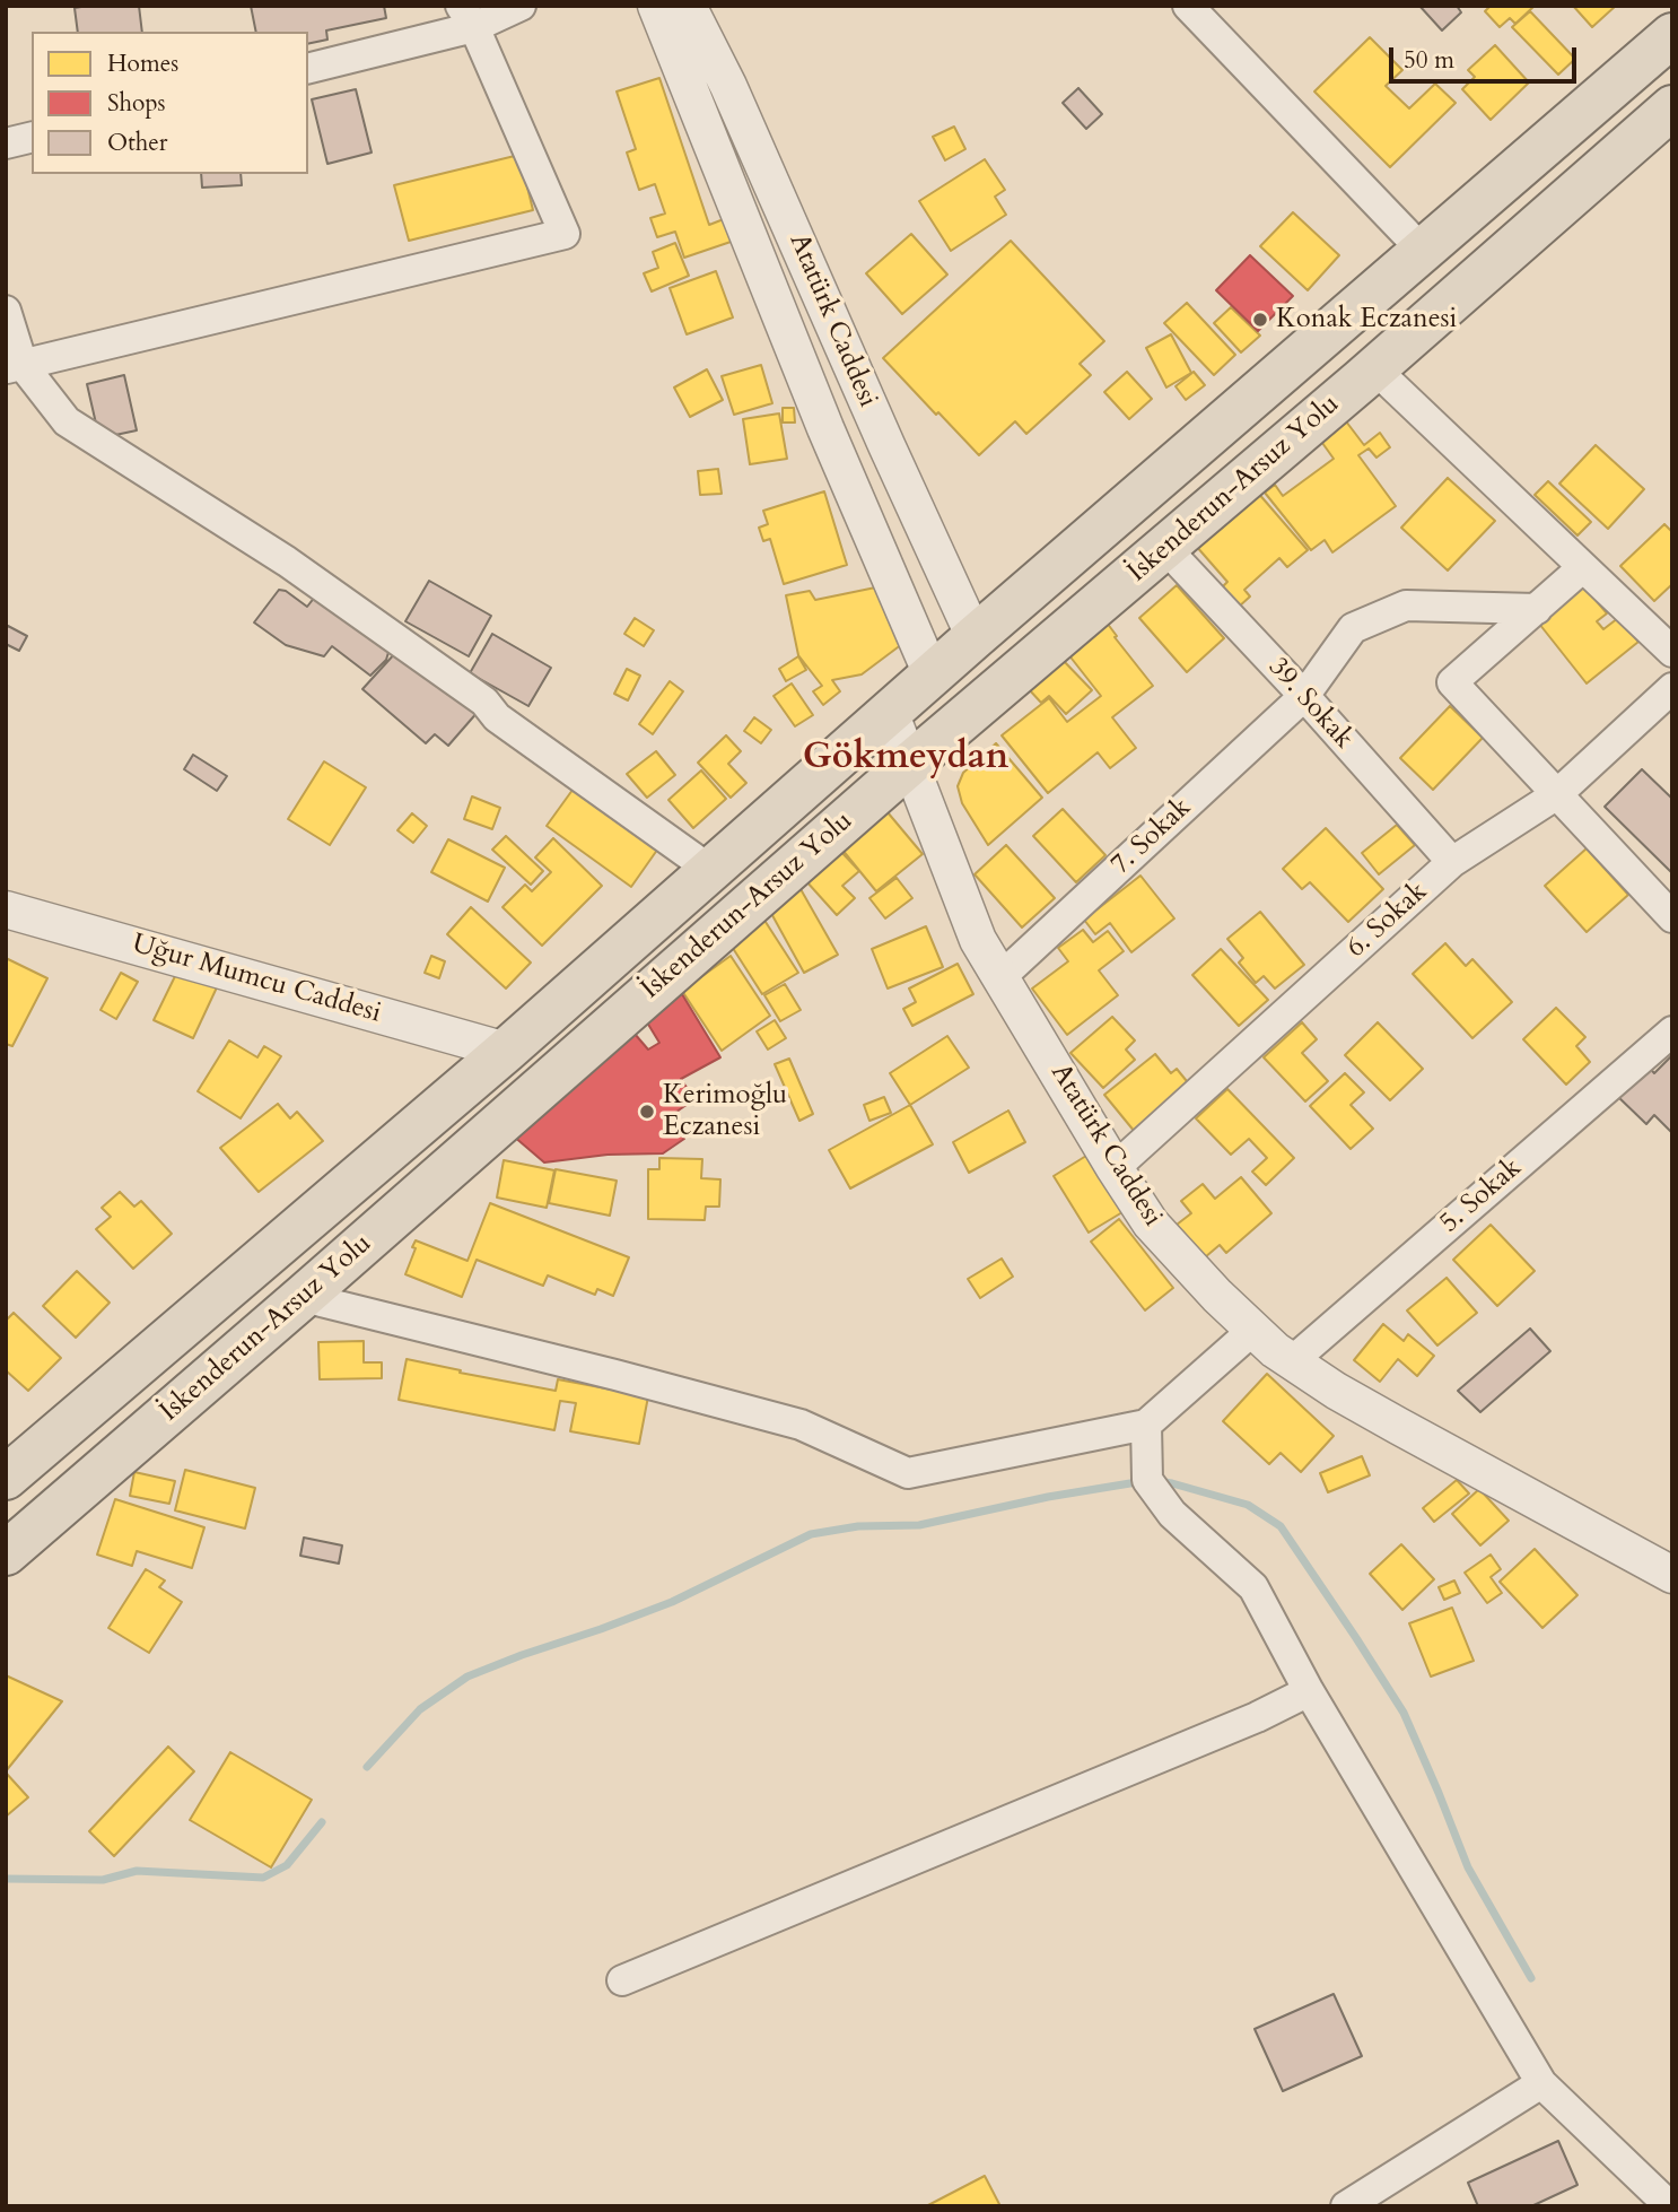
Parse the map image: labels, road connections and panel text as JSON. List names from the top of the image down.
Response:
{
  "streets": {
    "main road": ["İskenderun-Arsuz Yolu"],
    "street": [
      "Atatürk Caddesi",
      "39. Sokak",
      "7. Sokak",
      "6. Sokak",
      "Uğur Mumcu Caddesi",
      "5. Sokak"
    ]
  },
  "crossings": [
    ["Atatürk Caddesi", "İskenderun-Arsuz Yolu"],
    ["Atatürk Caddesi", "7. Sokak"],
    ["Atatürk Caddesi", "6. Sokak"],
    ["Atatürk Caddesi", "5. Sokak"],
    ["İskenderun-Arsuz Yolu", "39. Sokak"],
    ["İskenderun-Arsuz Yolu", "Uğur Mumcu Caddesi"],
    ["39. Sokak", "7. Sokak"],
    ["39. Sokak", "6. Sokak"]
  ],
  "districts": ["Gökmeydan"],
  "places": ["Konak Eczanesi", "Kerimoğlu Eczanesi"],
  "legend": ["Homes", "Shops", "Other"],
  "scale_bar": "50 m"
}
